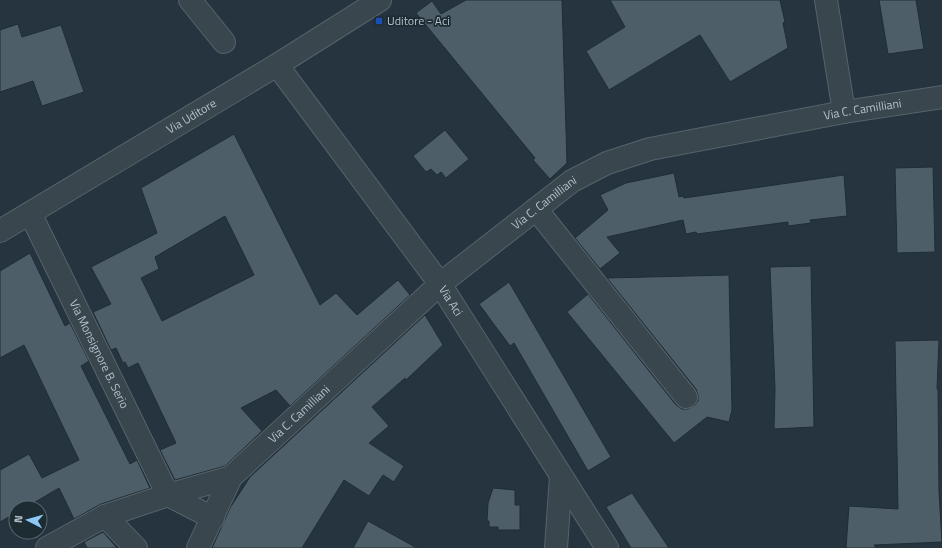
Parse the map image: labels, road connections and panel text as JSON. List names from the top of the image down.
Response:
{
  "streets": {
    "street": [
      "Via C. Camilliani",
      "Via Uditore",
      "Via Aci",
      "Via Monsignore B. Serio"
    ]
  },
  "crossings": [
    ["Via C. Camilliani", "Via Aci"],
    ["Via Uditore", "Via Aci"],
    ["Via Uditore", "Via Monsignore B. Serio"]
  ],
  "places": {
    "transit": ["Uditore - Aci"]
  },
  "north": "left"
}
